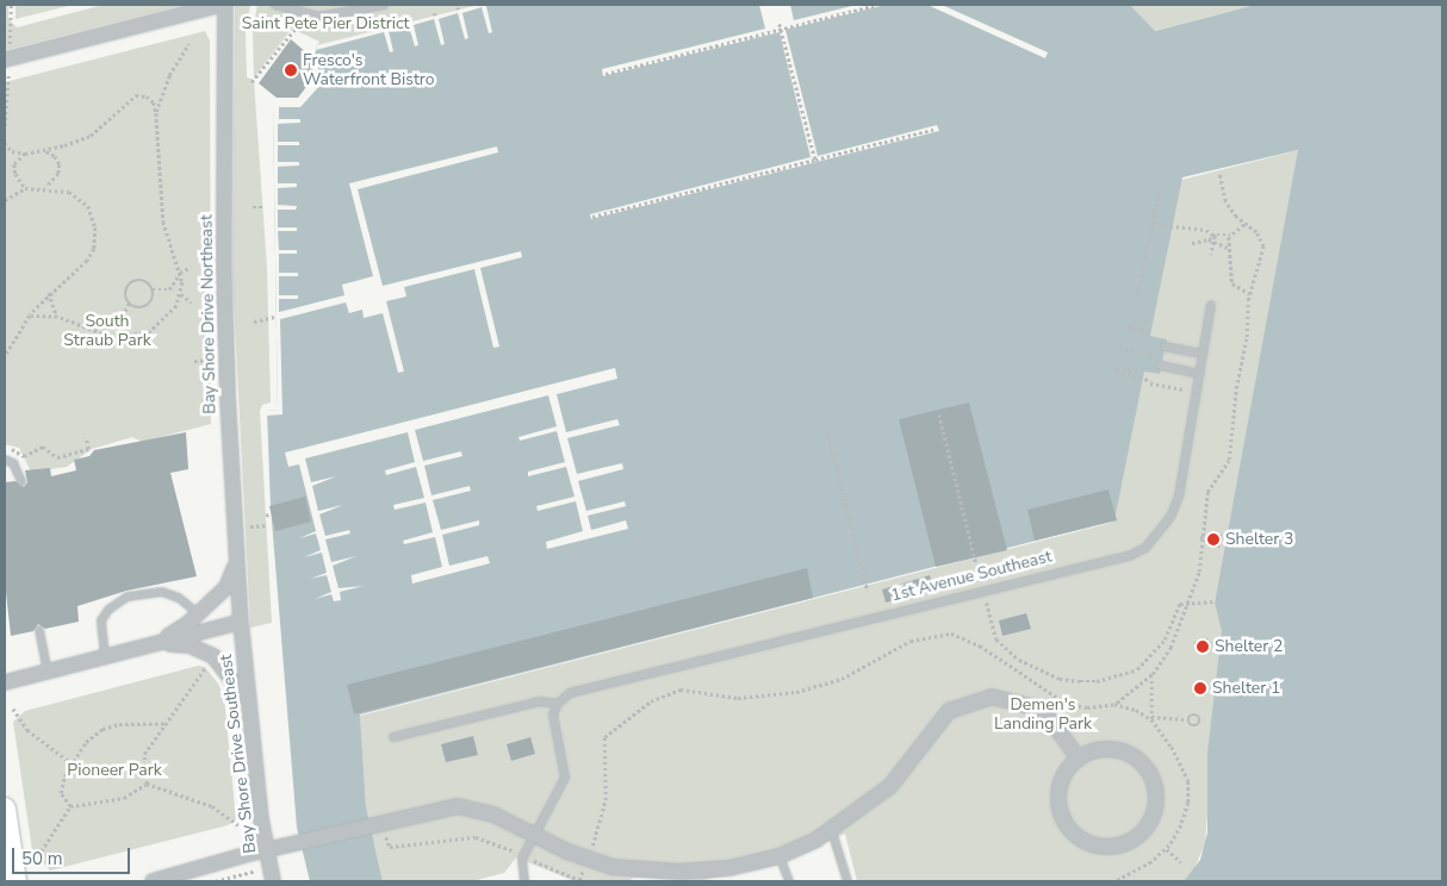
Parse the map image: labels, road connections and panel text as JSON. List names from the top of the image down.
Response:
{
  "streets": {
    "street": ["Bay Shore Drive Northeast", "Bay Shore Drive Southeast"],
    "lane": ["1st Avenue Southeast"]
  },
  "crossings": [
    ["Bay Shore Drive Northeast", "Bay Shore Drive Southeast"]
  ],
  "parks": [
    "Saint Pete Pier District",
    "South Straub Park",
    "Demen's Landing Park",
    "Pioneer Park"
  ],
  "places": [
    "Fresco's Waterfront Bistro",
    "Shelter 3",
    "Shelter 2",
    "Shelter 1"
  ],
  "scale_bar": "50 m"
}
